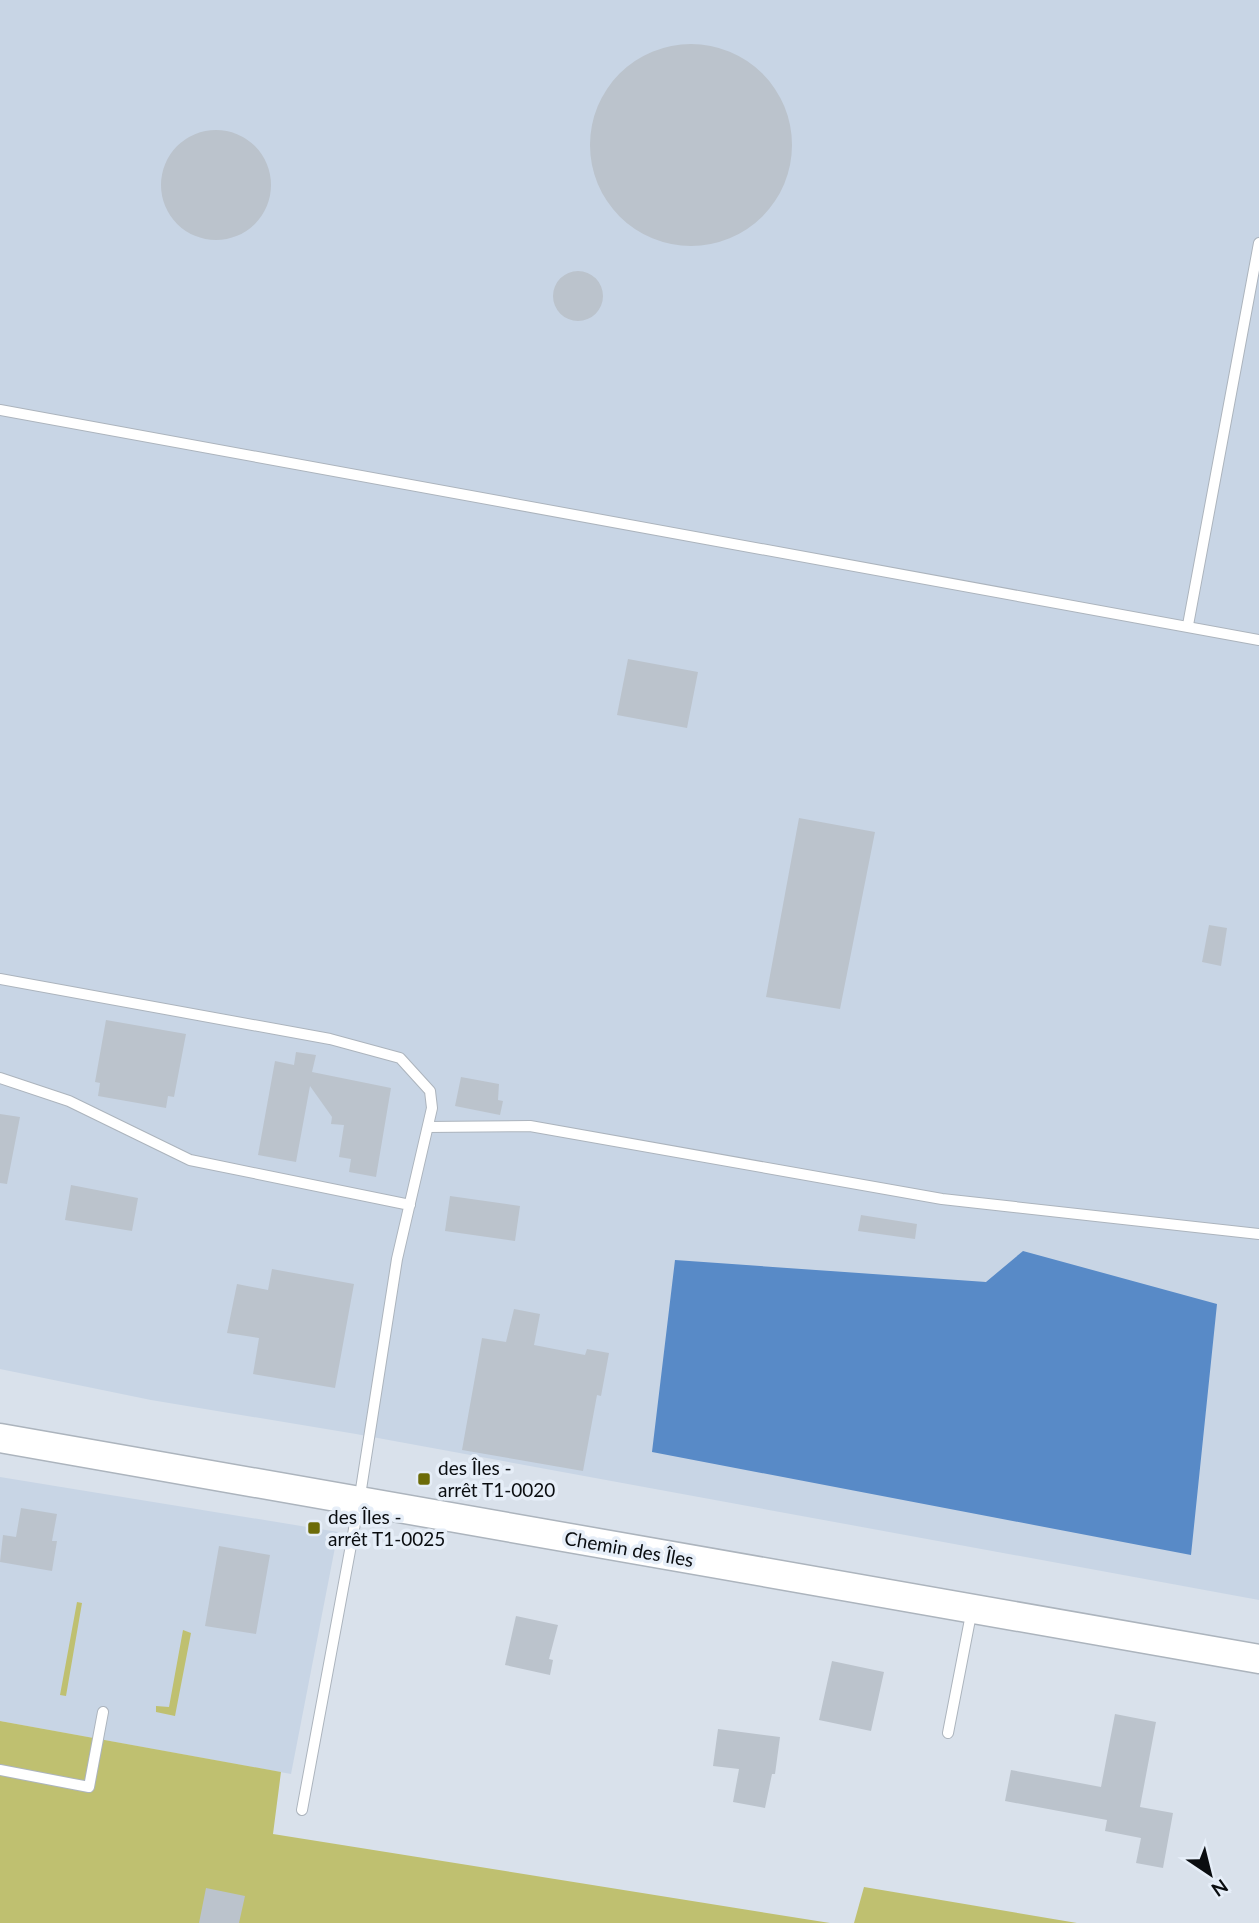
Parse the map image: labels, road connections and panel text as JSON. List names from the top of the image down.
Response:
{
  "streets": {
    "main road": ["Chemin des Îles"]
  },
  "places": {
    "transit": ["des Îles - arrêt T1-0020", "des Îles - arrêt T1-0025"]
  },
  "north": "bottom right"
}
